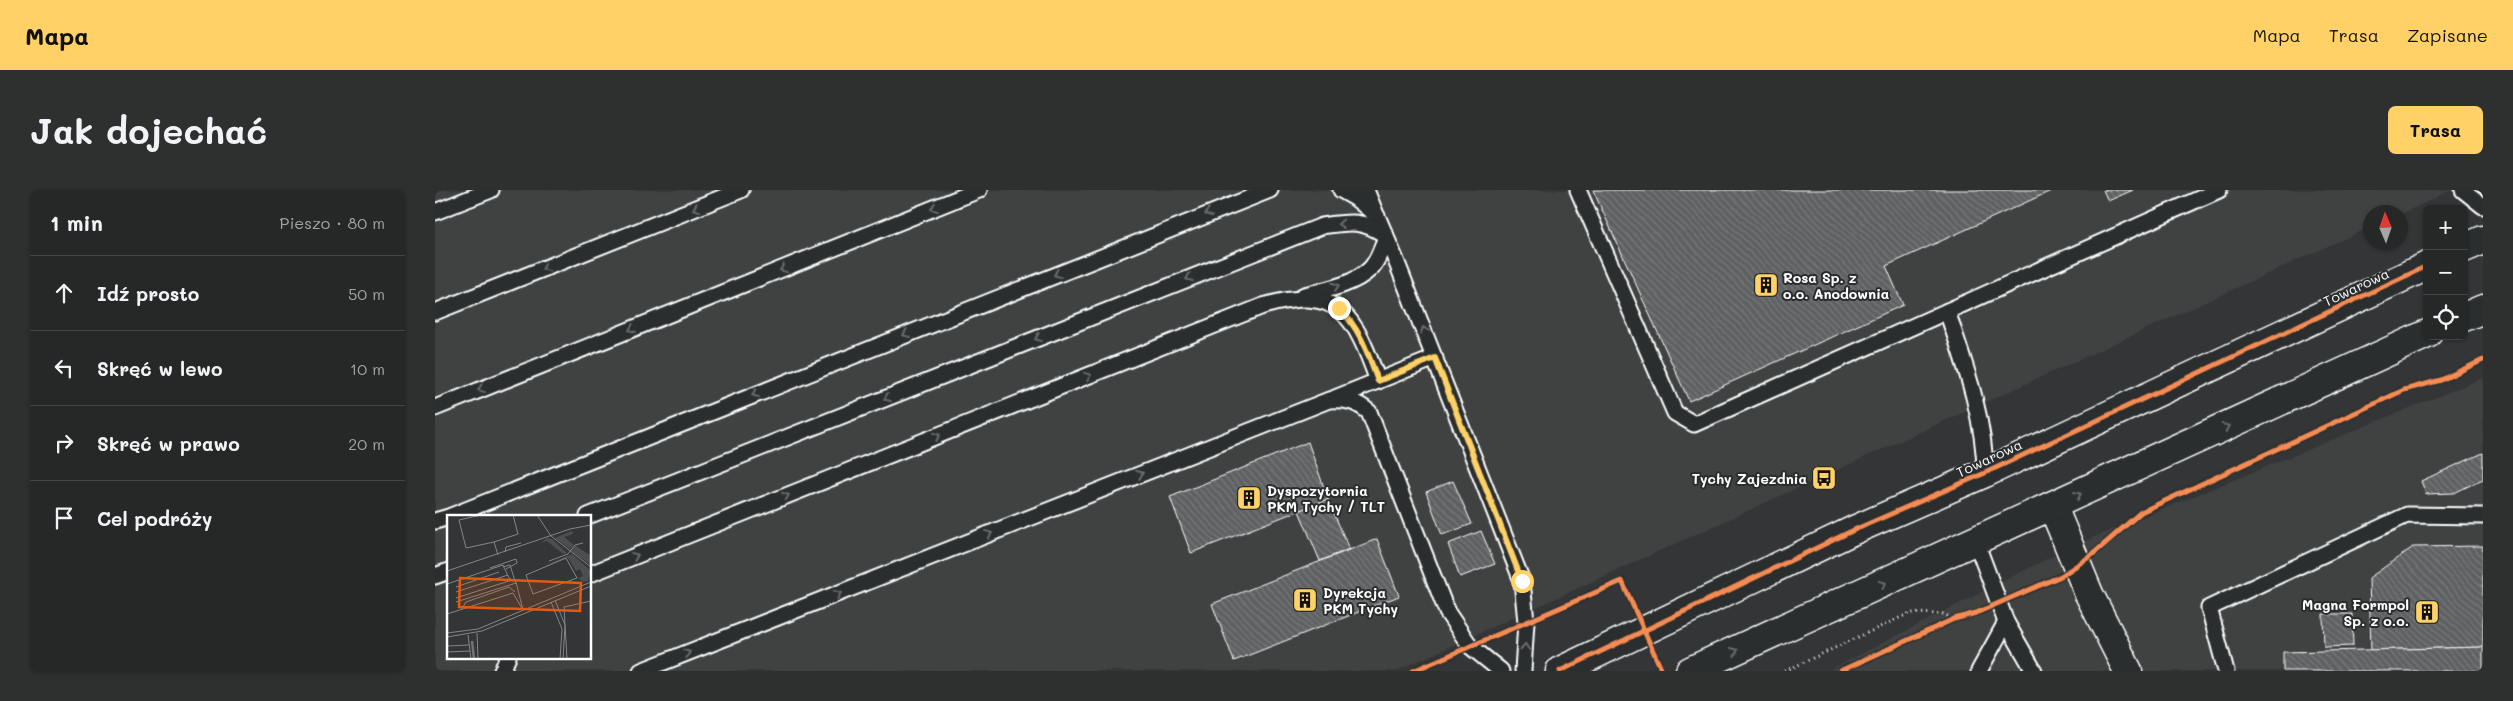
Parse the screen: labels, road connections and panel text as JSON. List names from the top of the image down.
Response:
{
  "streets": {
    "street": ["Towarowa"]
  },
  "places": {
    "building": [
      "Rosa Sp. z o.o. Anodownia",
      "Dyspozytornia PKM Tychy / TLT",
      "Dyrekcja PKM Tychy",
      "Magna Formpol Sp. z o.o."
    ],
    "bus stop": ["Tychy Zajezdnia"]
  },
  "north": "top",
  "page": {
    "header": "Mapa",
    "nav": ["Mapa", "Trasa", "Zapisane"],
    "buttons": "Trasa",
    "title": "Jak dojechać",
    "heading": ["1 min", "Pieszo · 80 m"],
    "map_buttons": ["+", "−"],
    "list": [
      ["Idź prosto", "50 m"],
      ["Skręć w lewo", "10 m"],
      ["Skręć w prawo", "20 m"],
      "Cel podróży"
    ]
  }
}
